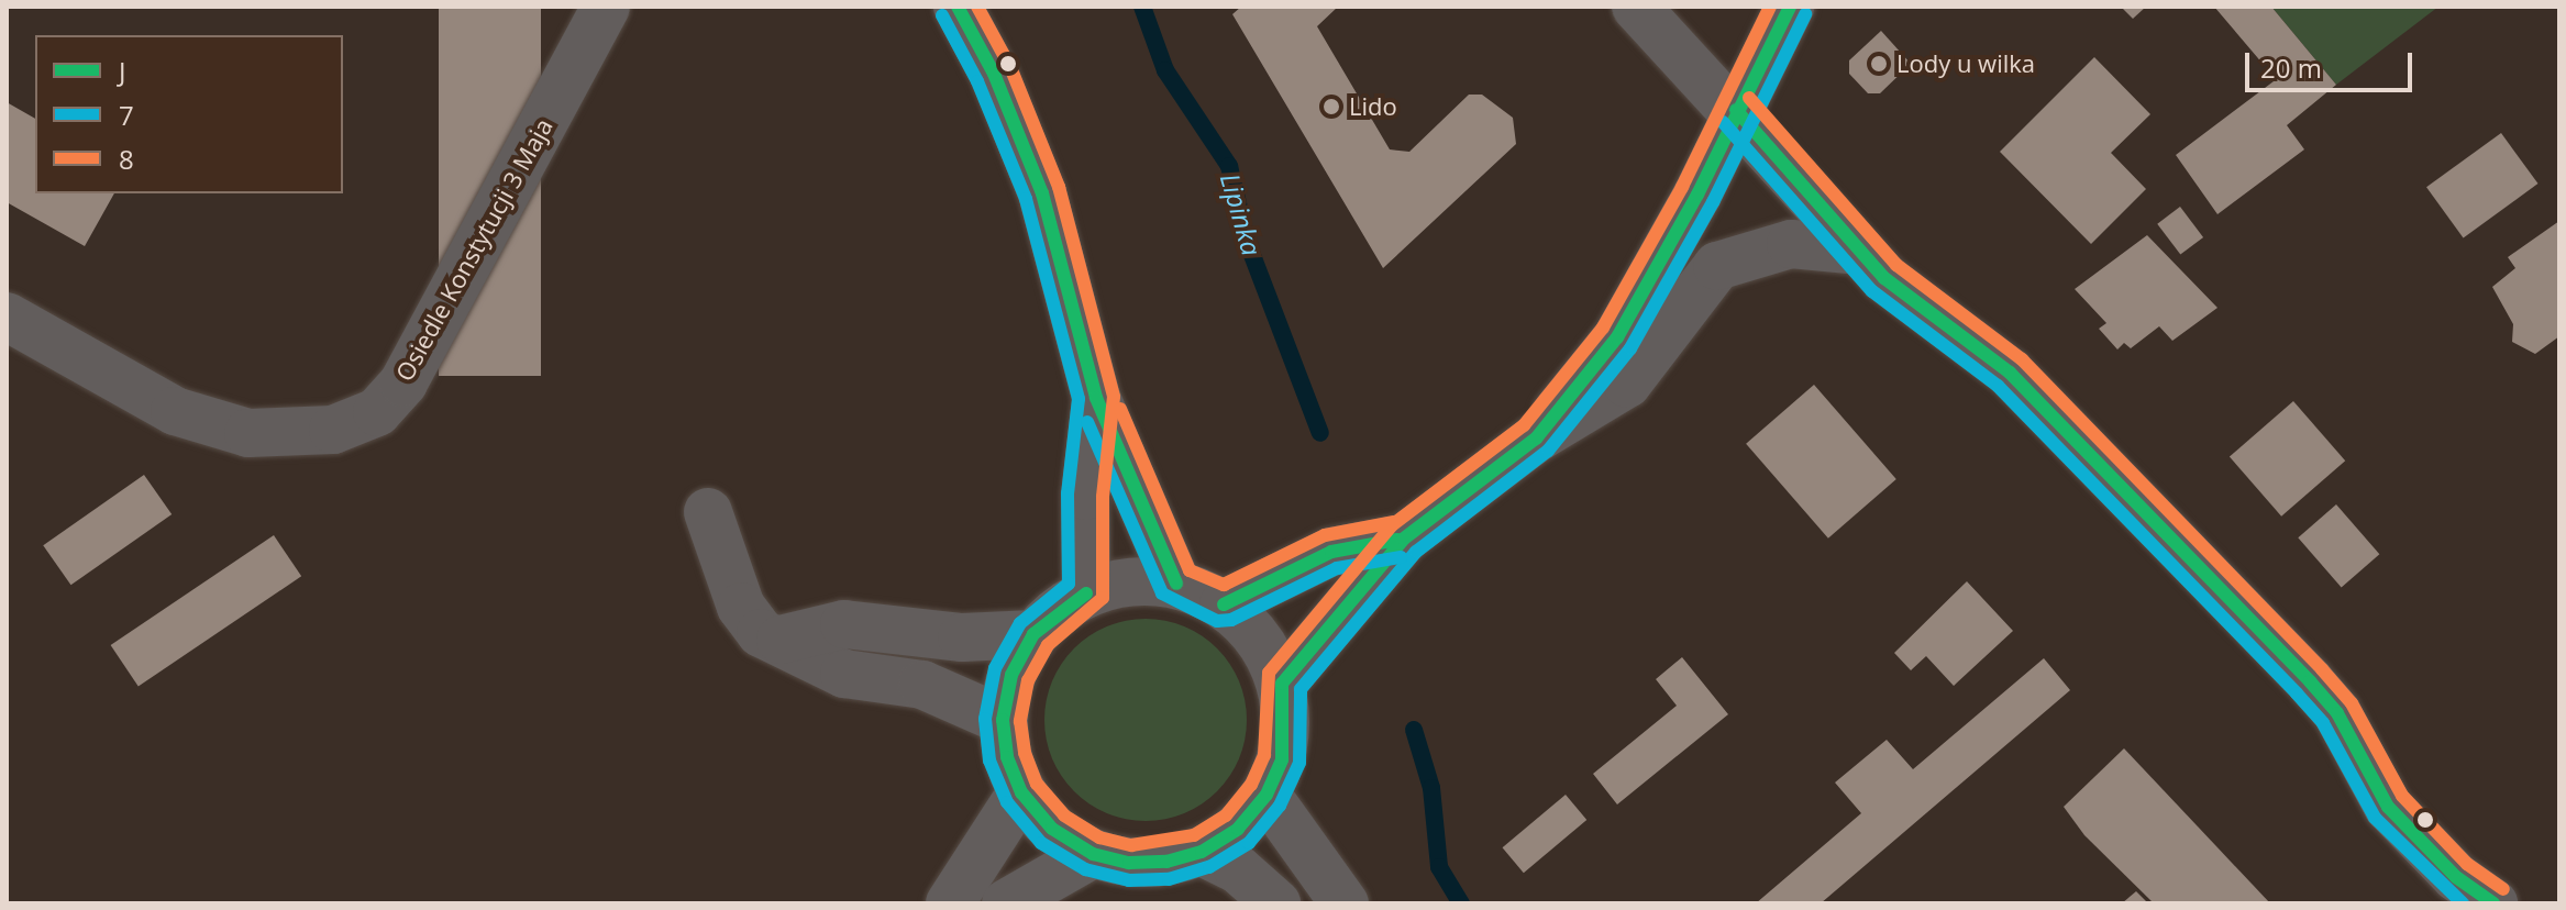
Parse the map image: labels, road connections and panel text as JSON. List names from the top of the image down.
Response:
{
  "streets": {
    "street": ["Osiedle Konstytucji 3 Maja"]
  },
  "water": ["Lipinka"],
  "places": ["Lody u wilka", "Lido"],
  "lines": ["transit line J", "transit line 8", "transit line 7"],
  "legend": ["J", "7", "8"],
  "scale_bar": "20 m"
}
